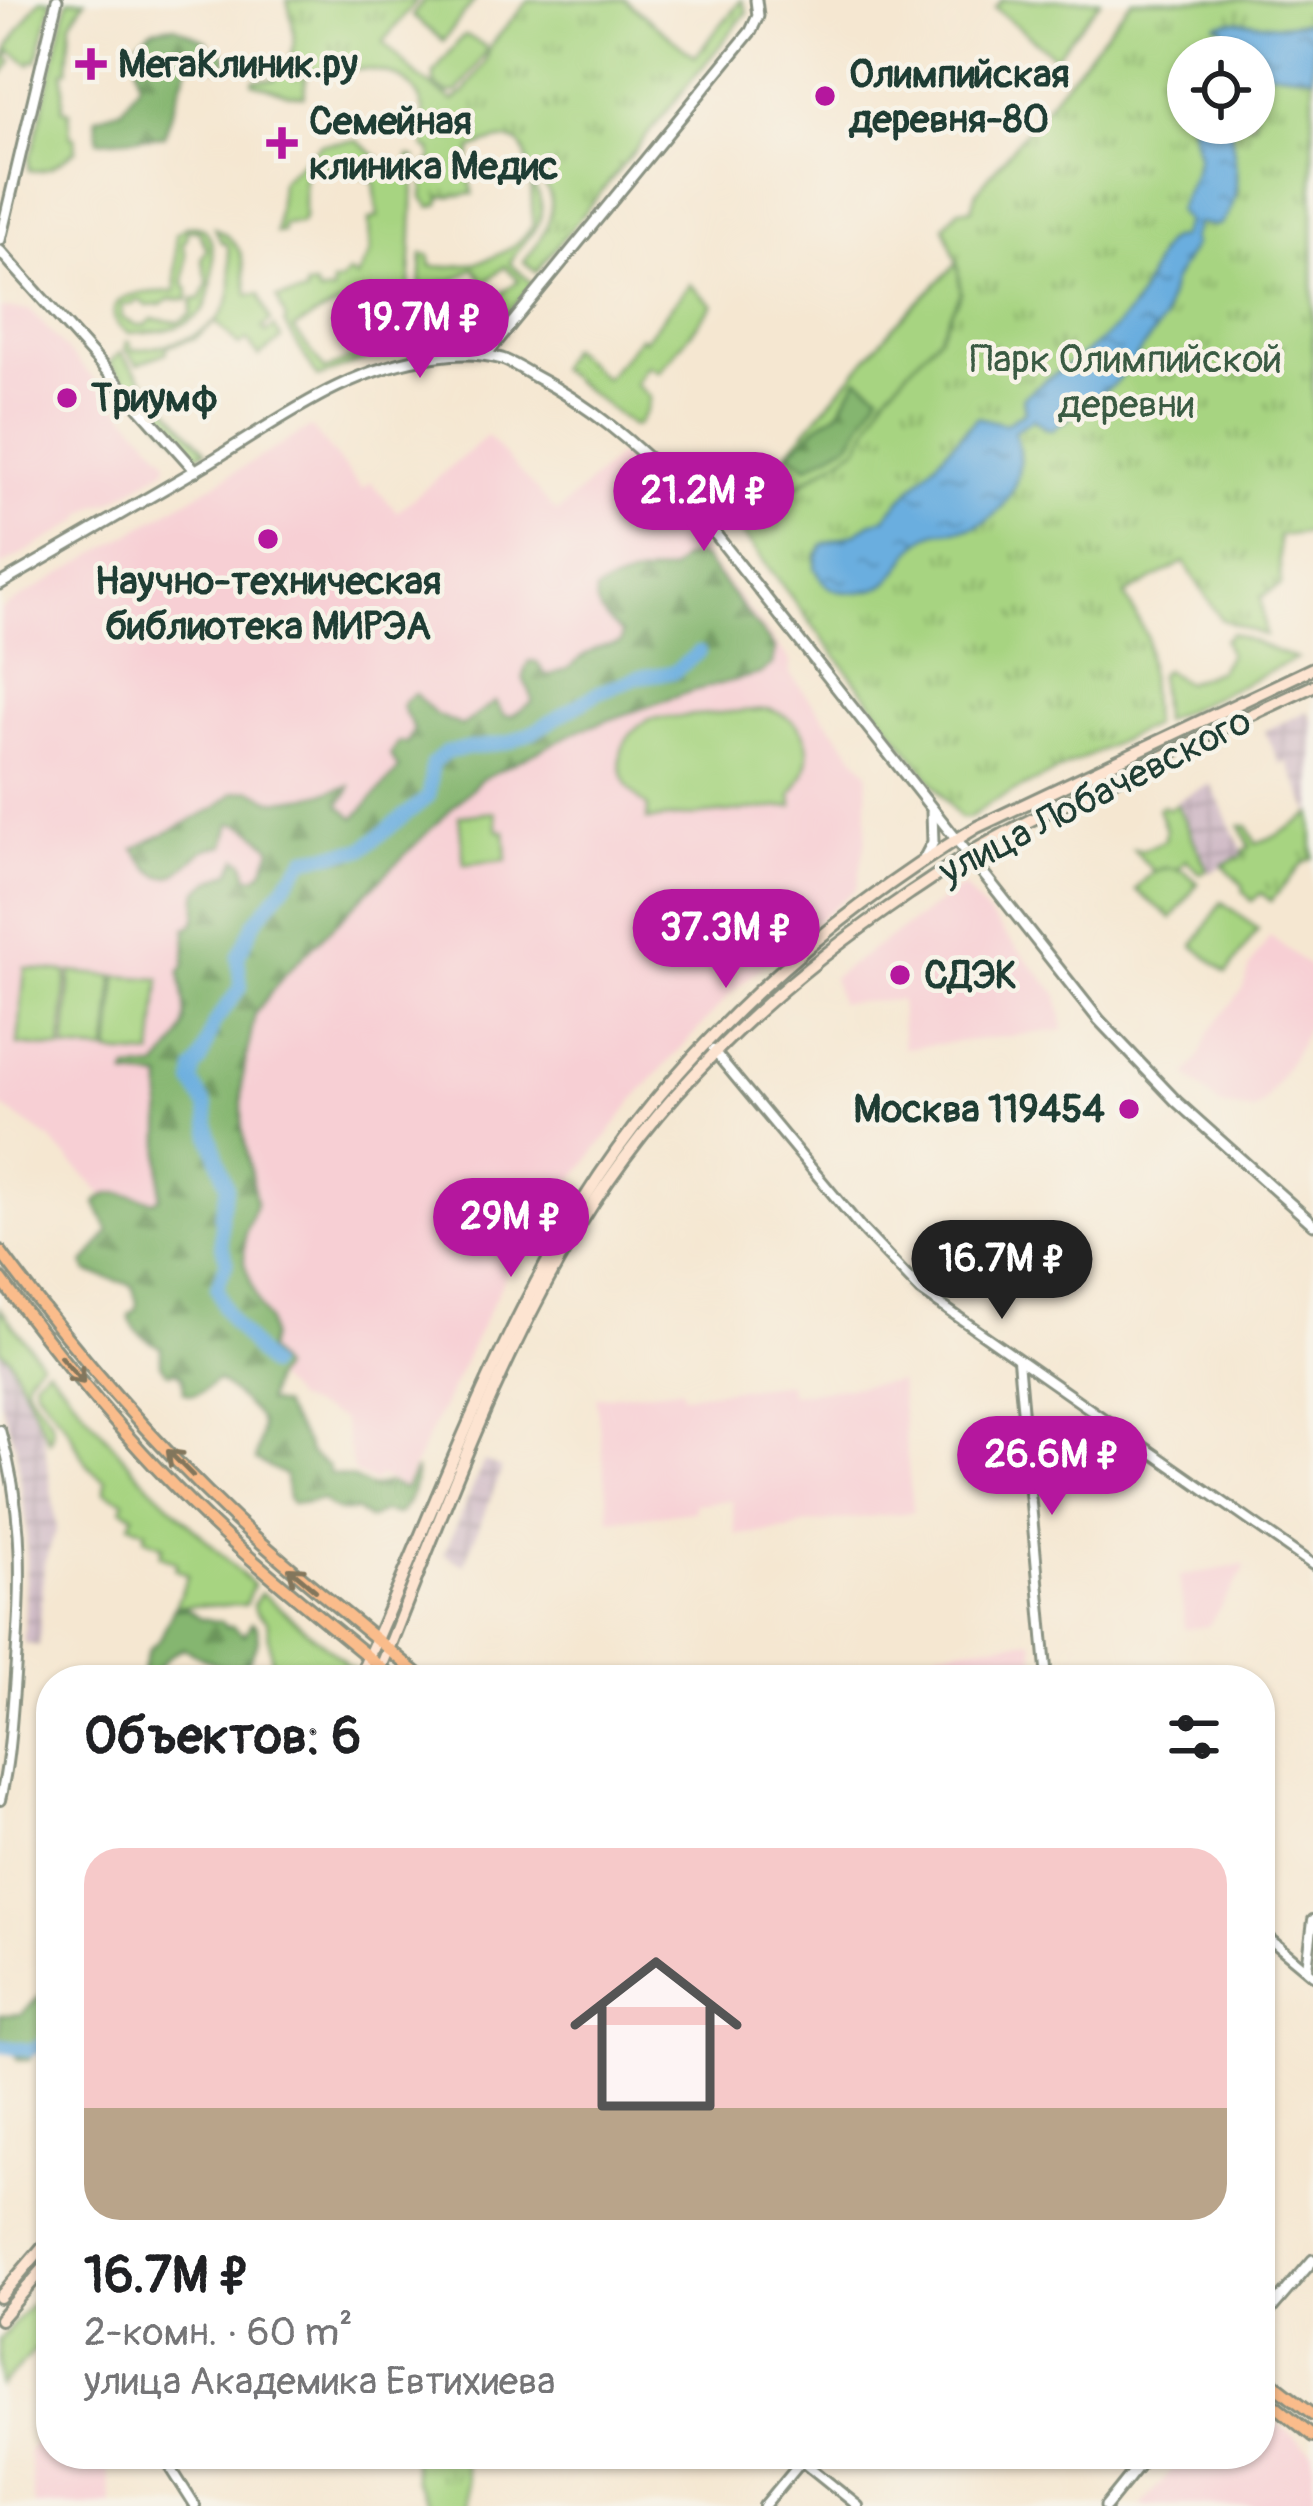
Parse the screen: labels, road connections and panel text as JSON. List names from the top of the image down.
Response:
{
  "streets": {
    "main road": ["улица Лобачевского"]
  },
  "parks": ["Парк Олимпийской деревни"],
  "places": {
    "health": ["МегаКлиник.ру", "Семейная клиника Медис"],
    "other": [
      "Олимпийская деревня-80",
      "Триумф",
      "Научно-техническая библиотека МИРЭА",
      "СДЭК",
      "Москва 119454"
    ]
  },
  "page": {
    "price": [
      "19.7M ₽",
      "21.2M ₽",
      "37.3M ₽",
      "29M ₽",
      "16.7M ₽",
      "26.6M ₽"
    ],
    "heading": "Объектов: 6",
    "list": [
      {
        "name": "16.7M ₽",
        "note": "2-комн. · 60 m² · улица Академика Евтихиева"
      }
    ]
  }
}
